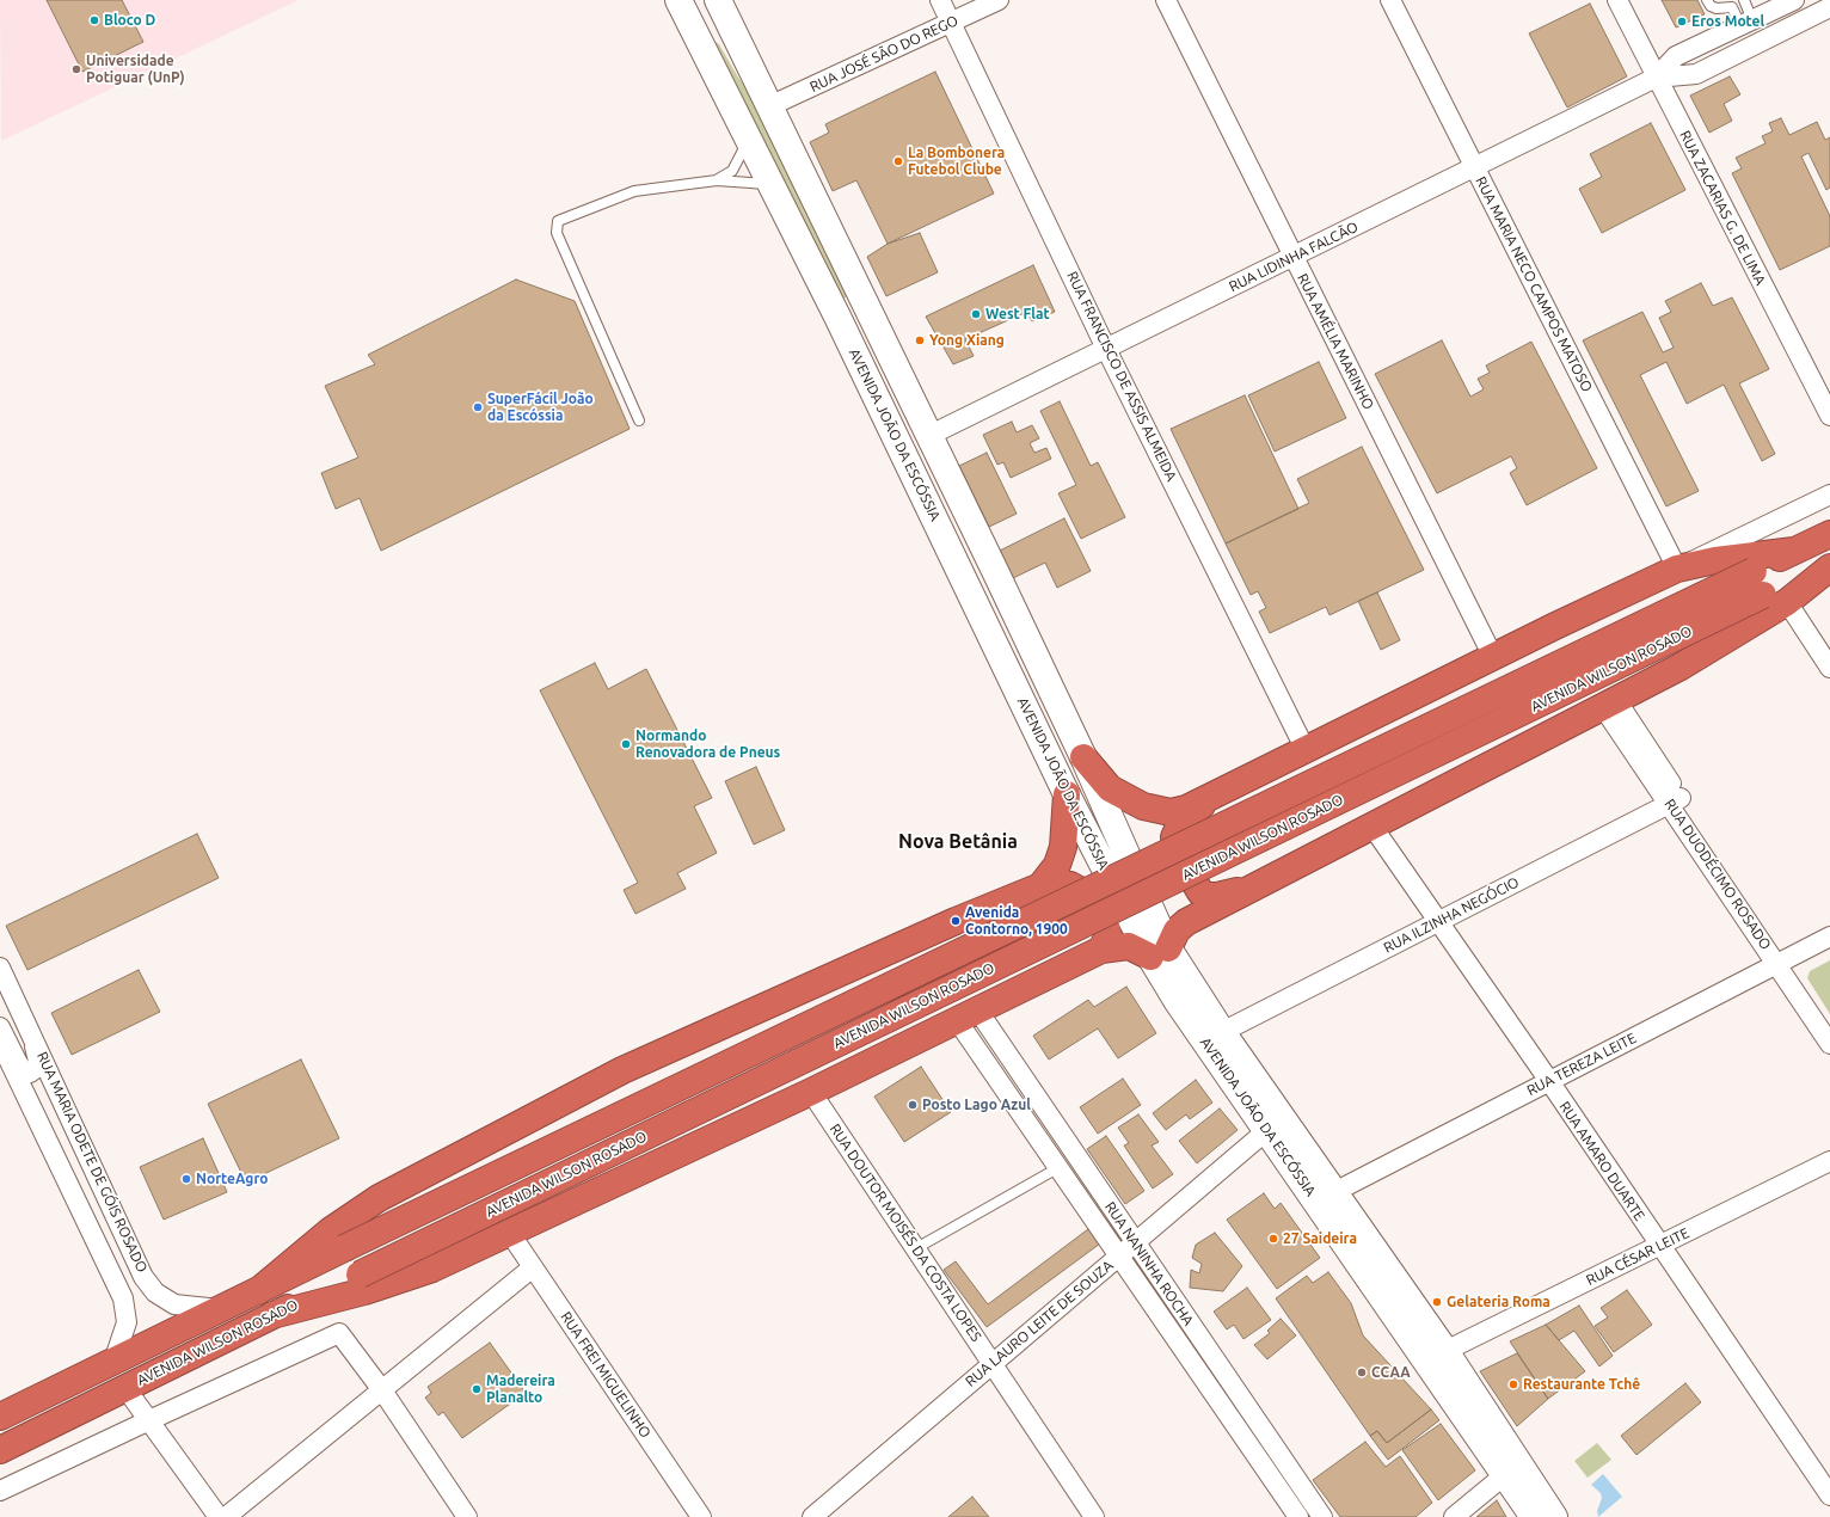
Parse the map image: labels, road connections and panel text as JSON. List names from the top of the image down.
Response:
{
  "streets": {
    "highway": ["AVENIDA WILSON ROSADO"],
    "main road": ["AVENIDA JOÃO DA ESCÓSSIA"],
    "street": [
      "RUA JOSÉ SÃO DO REGO",
      "RUA ZACARIAS G. DE LIMA",
      "RUA LIDINHA FALCÃO",
      "RUA MARIA NECO CAMPOS MATOSO",
      "RUA AMÉLIA MARINHO",
      "RUA FRANCISCO DE ASSIS ALMEIDA",
      "RUA DUODÉCIMO ROSADO",
      "RUA ILZINHA NEGÓCIO",
      "RUA TEREZA LEITE",
      "RUA AMARO DUARTE",
      "RUA MARIA ODETE DE GÓIS ROSADO",
      "RUA DOUTOR MOISÉS DA COSTA LOPES",
      "RUA CÉSAR LEITE",
      "RUA NANINHA ROCHA",
      "RUA LAURO LEITE DE SOUZA",
      "RUA FREI MIGUELINHO"
    ]
  },
  "crossings": [
    ["RUA JOSÉ SÃO DO REGO", "RUA FRANCISCO DE ASSIS ALMEIDA"],
    ["RUA JOSÉ SÃO DO REGO", "AVENIDA JOÃO DA ESCÓSSIA"],
    ["RUA ZACARIAS G. DE LIMA", "RUA LIDINHA FALCÃO"],
    ["RUA LIDINHA FALCÃO", "RUA MARIA NECO CAMPOS MATOSO"],
    ["RUA LIDINHA FALCÃO", "RUA AMÉLIA MARINHO"],
    ["RUA LIDINHA FALCÃO", "RUA FRANCISCO DE ASSIS ALMEIDA"],
    ["RUA LIDINHA FALCÃO", "AVENIDA JOÃO DA ESCÓSSIA"],
    ["AVENIDA JOÃO DA ESCÓSSIA", "RUA ILZINHA NEGÓCIO"],
    ["AVENIDA JOÃO DA ESCÓSSIA", "RUA TEREZA LEITE"],
    ["AVENIDA JOÃO DA ESCÓSSIA", "RUA CÉSAR LEITE"],
    ["AVENIDA JOÃO DA ESCÓSSIA", "RUA LAURO LEITE DE SOUZA"],
    ["AVENIDA WILSON ROSADO", "RUA MARIA ODETE DE GÓIS ROSADO"],
    ["RUA DUODÉCIMO ROSADO", "RUA ILZINHA NEGÓCIO"],
    ["RUA DUODÉCIMO ROSADO", "RUA TEREZA LEITE"],
    ["RUA ILZINHA NEGÓCIO", "RUA AMARO DUARTE"],
    ["RUA TEREZA LEITE", "RUA AMARO DUARTE"],
    ["RUA AMARO DUARTE", "RUA CÉSAR LEITE"],
    ["RUA DOUTOR MOISÉS DA COSTA LOPES", "RUA LAURO LEITE DE SOUZA"],
    ["RUA NANINHA ROCHA", "RUA LAURO LEITE DE SOUZA"]
  ],
  "districts": ["Nova Betânia"],
  "places": [
    "Bloco D",
    "Eros Motel",
    "Universidade Potiguar (UnP)",
    "La Bombonera Futebol Clube",
    "West Flat",
    "Yong Xiang",
    "SuperFácil João da Escóssia",
    "Normando Renovadora de Pneus",
    "Avenida Contorno, 1900",
    "Posto Lago Azul",
    "NorteAgro",
    "27 Saideira",
    "Gelateria Roma",
    "CCAA",
    "Restaurante Tchê",
    "Madereira Planalto"
  ]
}
